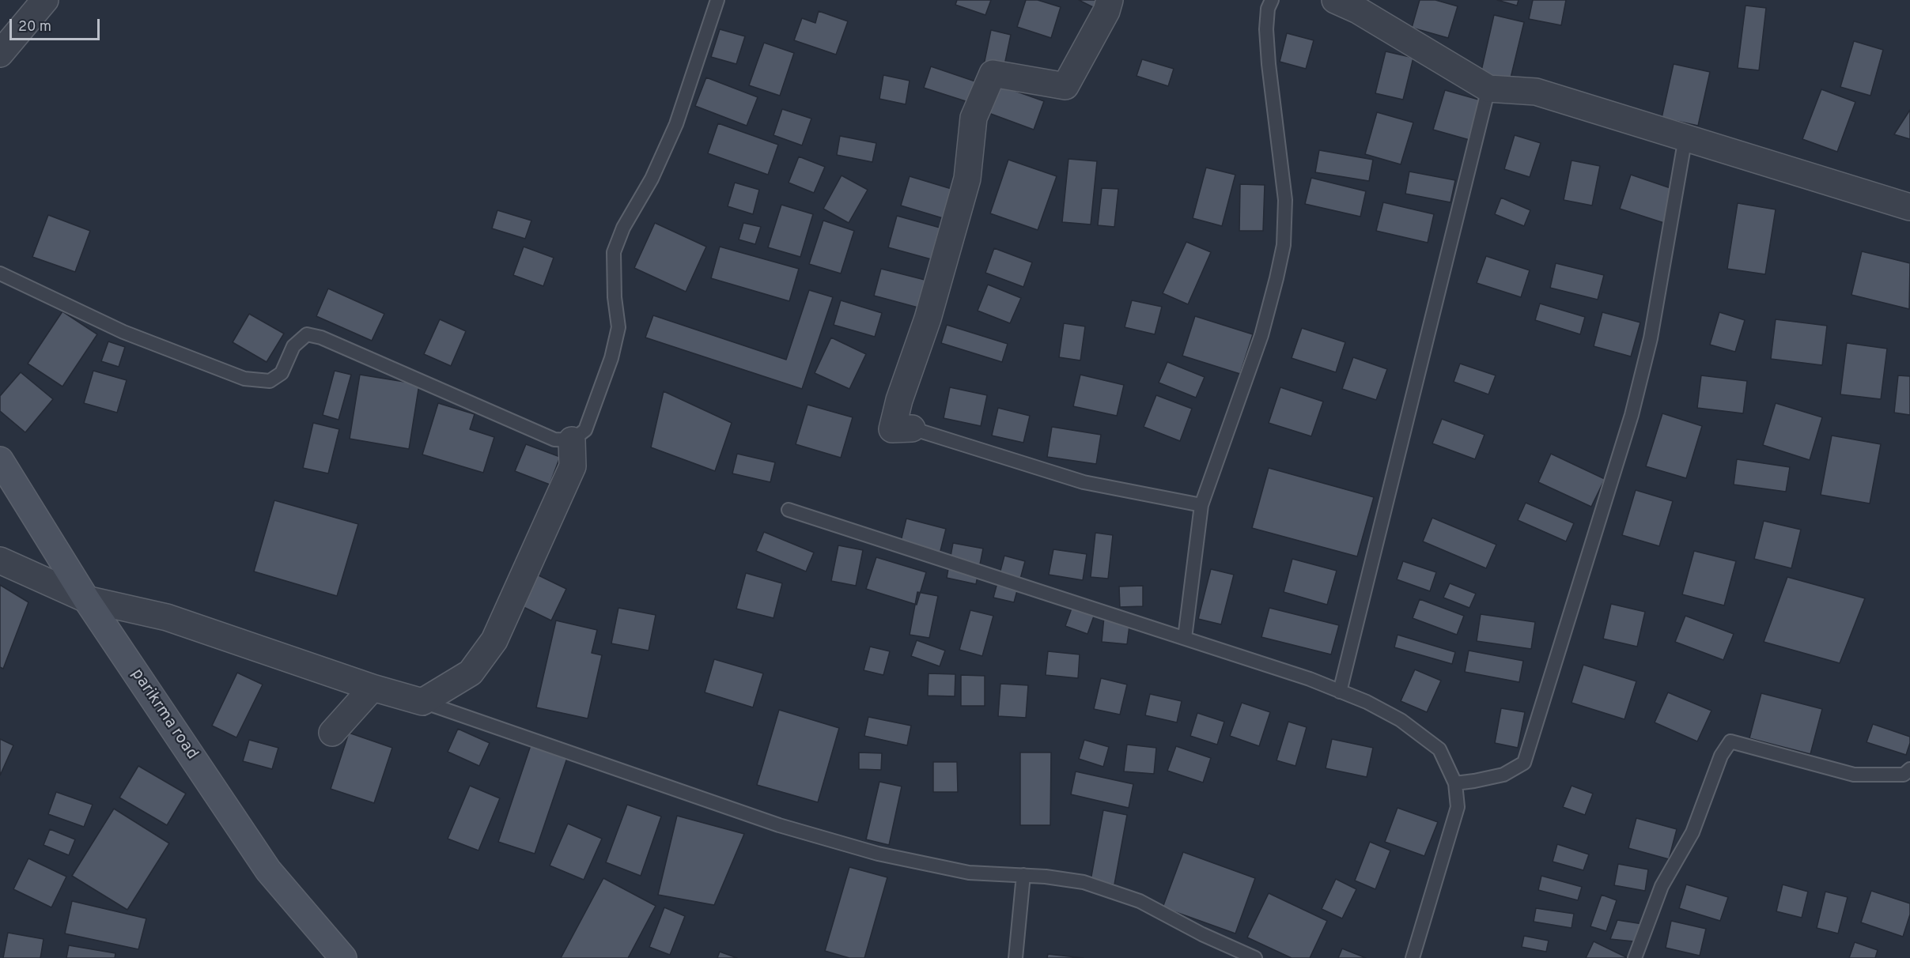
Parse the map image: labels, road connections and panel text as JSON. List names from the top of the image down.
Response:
{
  "streets": {
    "street": ["parikrma road"]
  },
  "scale_bar": "20 m"
}
